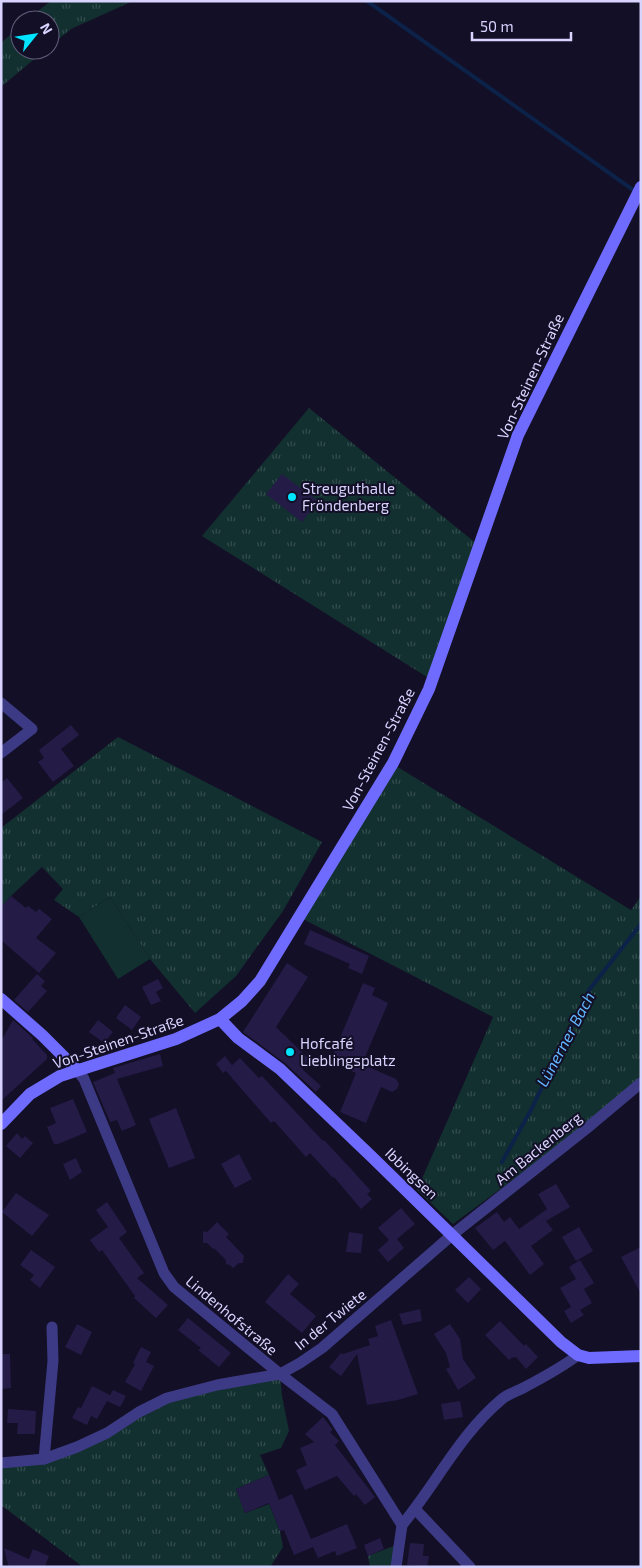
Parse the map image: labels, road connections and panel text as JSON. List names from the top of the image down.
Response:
{
  "streets": {
    "main road": ["Von-Steinen-Straße", "Ibbingsen"],
    "street": ["Am Backenberg", "Lindenhofstraße", "In der Twiete"]
  },
  "crossings": [
    ["Von-Steinen-Straße", "Ibbingsen"],
    ["Von-Steinen-Straße", "Lindenhofstraße"],
    ["Am Backenberg", "Ibbingsen"],
    ["Am Backenberg", "In der Twiete"],
    ["Ibbingsen", "In der Twiete"],
    ["Lindenhofstraße", "In der Twiete"]
  ],
  "water": ["Lünerner Bach"],
  "places": ["Streuguthalle Fröndenberg", "Hofcafé Lieblingsplatz"],
  "scale_bar": "50 m",
  "north": "top right"
}
